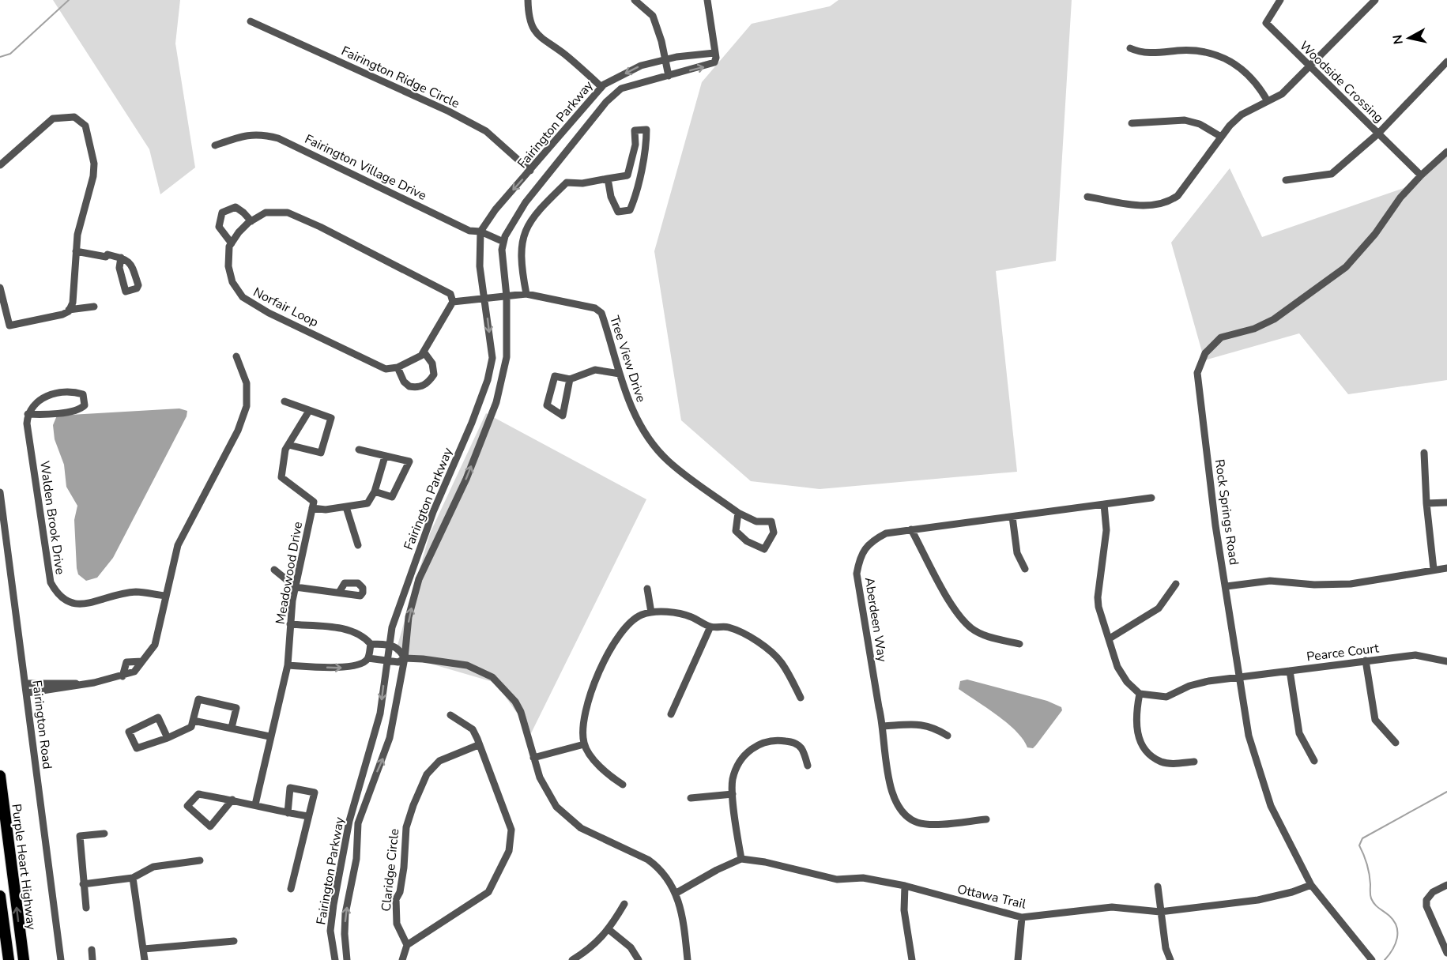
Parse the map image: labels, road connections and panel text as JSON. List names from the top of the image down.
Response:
{
  "streets": {
    "highway": ["Purple Heart Highway"],
    "street": [
      "Fairington Ridge Circle",
      "Woodside Crossing",
      "Fairington Parkway",
      "Fairington Village Drive",
      "Norfair Loop",
      "Tree View Drive",
      "Rock Springs Road",
      "Walden Brook Drive",
      "Meadowood Drive",
      "Aberdeen Way",
      "Pearce Court",
      "Fairington Road",
      "Claridge Circle",
      "Ottawa Trail"
    ]
  },
  "crossings": [
    ["Fairington Ridge Circle", "Fairington Parkway"],
    ["Woodside Crossing", "Rock Springs Road"],
    ["Fairington Parkway", "Fairington Village Drive"],
    ["Fairington Parkway", "Tree View Drive"],
    ["Rock Springs Road", "Pearce Court"],
    ["Rock Springs Road", "Ottawa Trail"]
  ],
  "north": "left"
}
